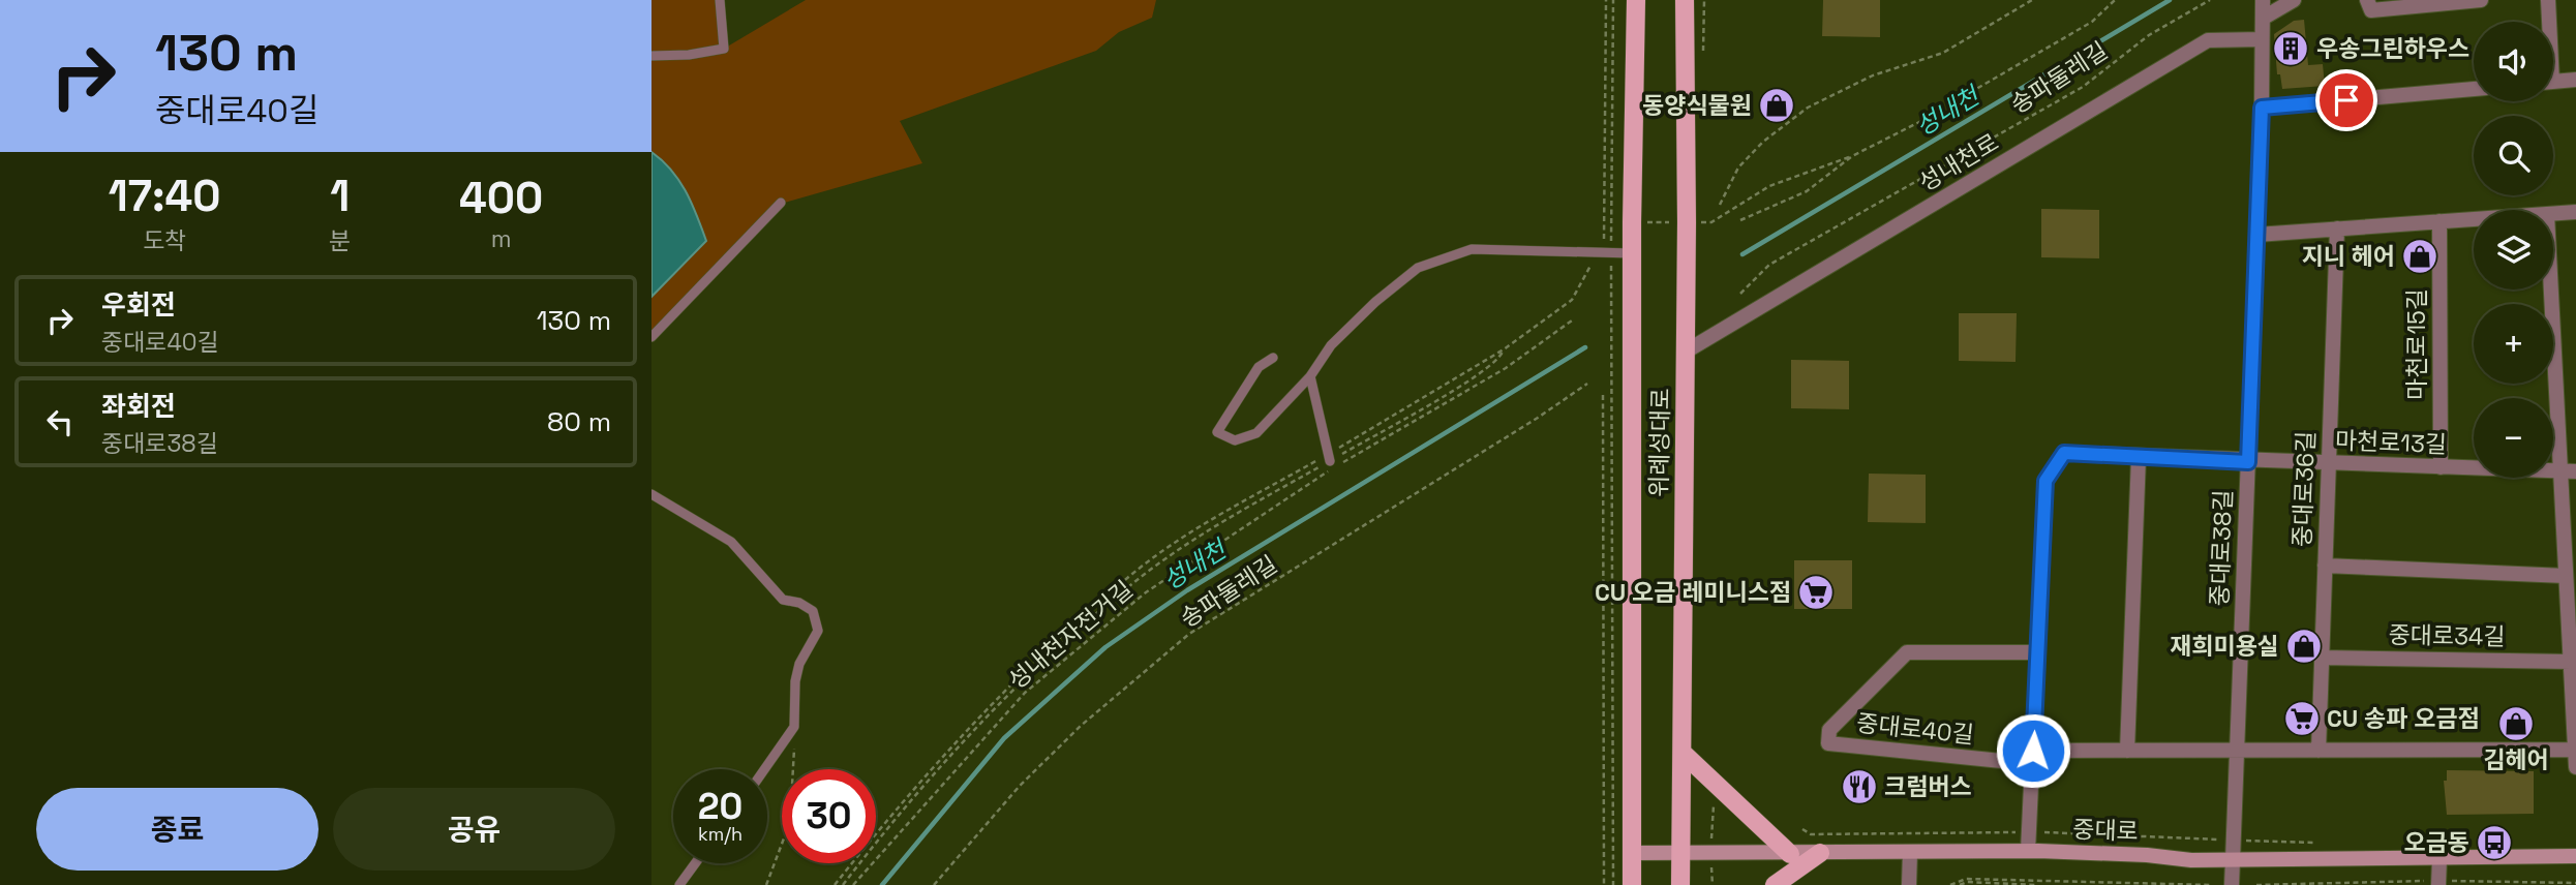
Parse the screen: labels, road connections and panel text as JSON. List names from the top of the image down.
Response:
{
  "streets": {
    "main road": ["위례성대로", "중대로"],
    "street": [
      "성내천로",
      "마천로15길",
      "마천로13길",
      "중대로36길",
      "중대로38길",
      "중대로34길",
      "중대로40길"
    ],
    "path": ["송파둘레길", "성내천자전거길"]
  },
  "crossings": [
    ["성내천로", "위례성대로"],
    ["성내천로", "중대로38길"],
    ["마천로15길", "마천로13길"],
    ["위례성대로", "중대로"],
    ["마천로13길", "중대로36길"],
    ["마천로13길", "중대로38길"],
    ["중대로36길", "중대로34길"],
    ["중대로38길", "중대로"]
  ],
  "water": ["성내천"],
  "places": {
    "building": ["우송그린하우스"],
    "shop": [
      "동양식물원",
      "지니 헤어",
      "재희미용실",
      "김헤어"
    ],
    "supermarket": ["CU 오금 레미니스점", "CU 송파 오금점"],
    "restaurant": ["크럼버스"],
    "bus stop": ["오금동"]
  },
  "page": {
    "turn": ["130 m", "중대로40길"],
    "map_buttons": ["+", "−"],
    "eta": [
      "17:40",
      "도착",
      "1",
      "분",
      "400",
      "m"
    ],
    "list": [
      {
        "name": "우회전",
        "note": "중대로40길",
        "value": "130 m"
      },
      {
        "name": "좌회전",
        "note": "중대로38길",
        "value": "80 m"
      }
    ],
    "speed": "20 km/h",
    "limit": "30",
    "buttons": ["종료", "공유"]
  }
}
